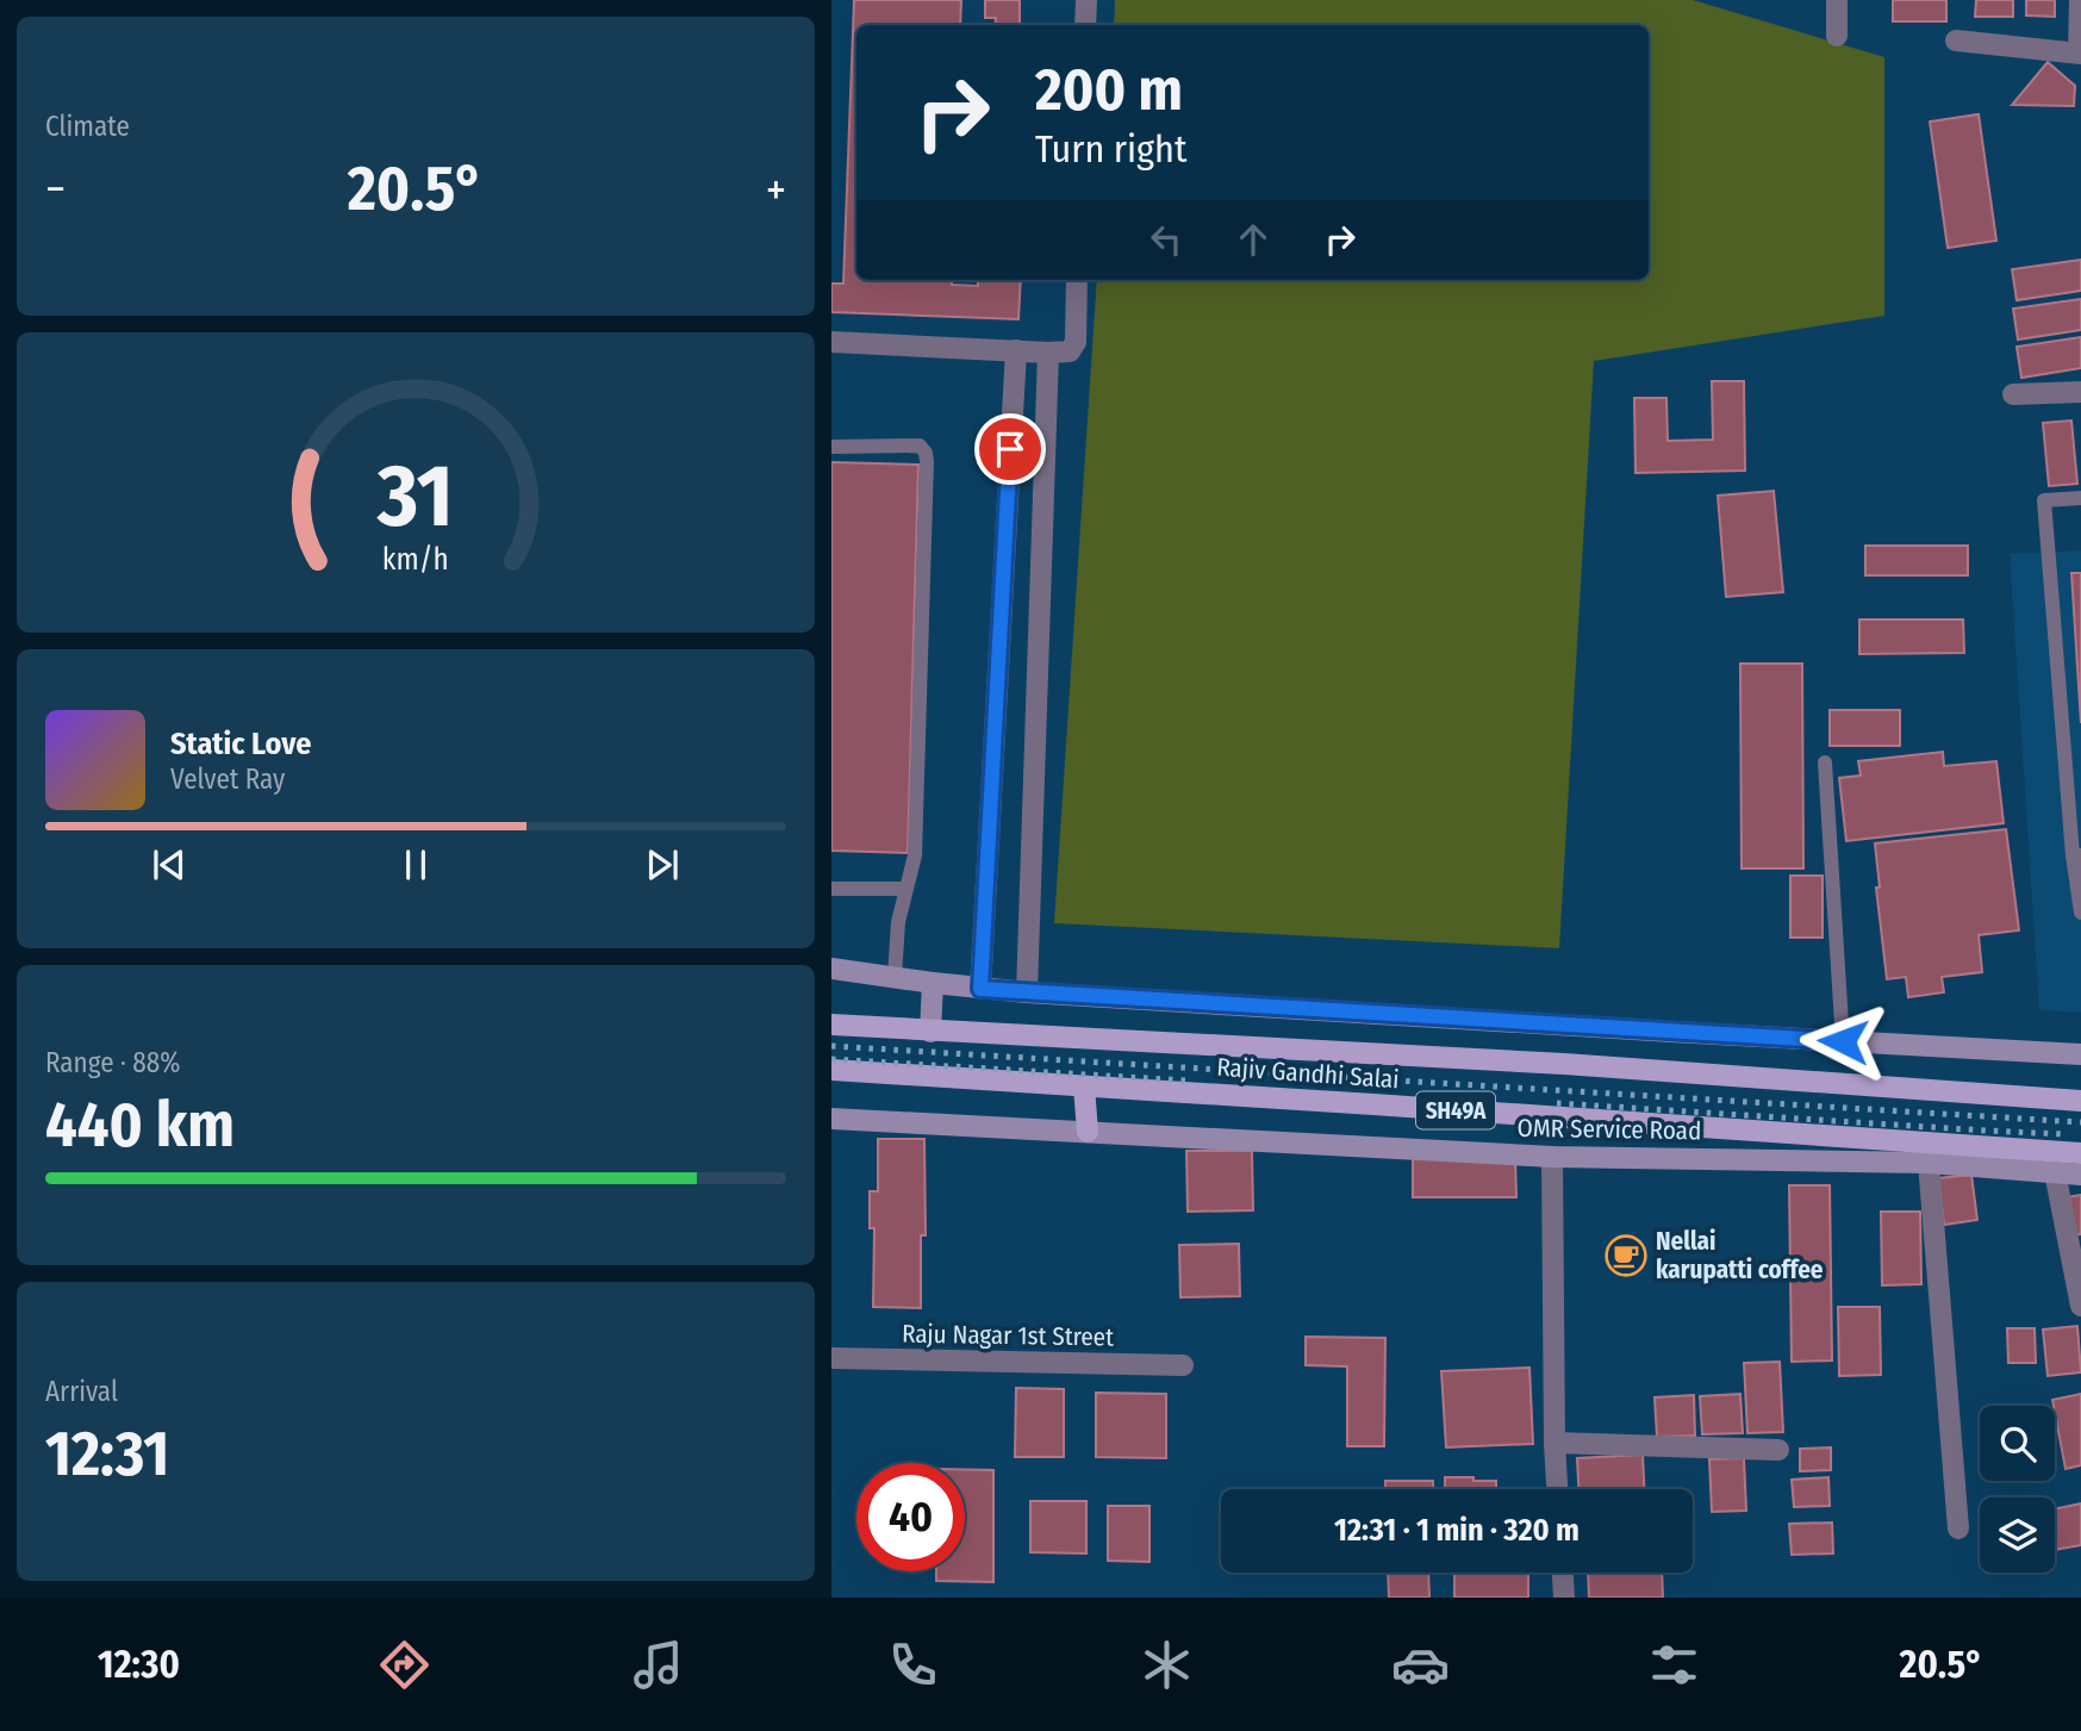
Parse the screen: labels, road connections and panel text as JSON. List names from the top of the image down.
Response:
{
  "streets": {
    "main road": ["Rajiv Gandhi Salai", "SH49A"],
    "street": ["OMR Service Road", "Raju Nagar 1st Street"]
  },
  "places": {
    "cafe": ["Nellai karupatti coffee"]
  },
  "page": {
    "tile": [
      "Climate",
      ["Range · 88%", "440 km"],
      ["Arrival", "12:31"]
    ],
    "turn": ["200 m", "Turn right"],
    "heat": ["−", "20.5°", "+"],
    "song": ["Static Love", "Velvet Ray"],
    "limit": "40",
    "trip": "12:31 · 1 min · 320 m",
    "tabs": ["12:30", "20.5°"],
    "gauge": ["31", "km/h"]
  }
}
